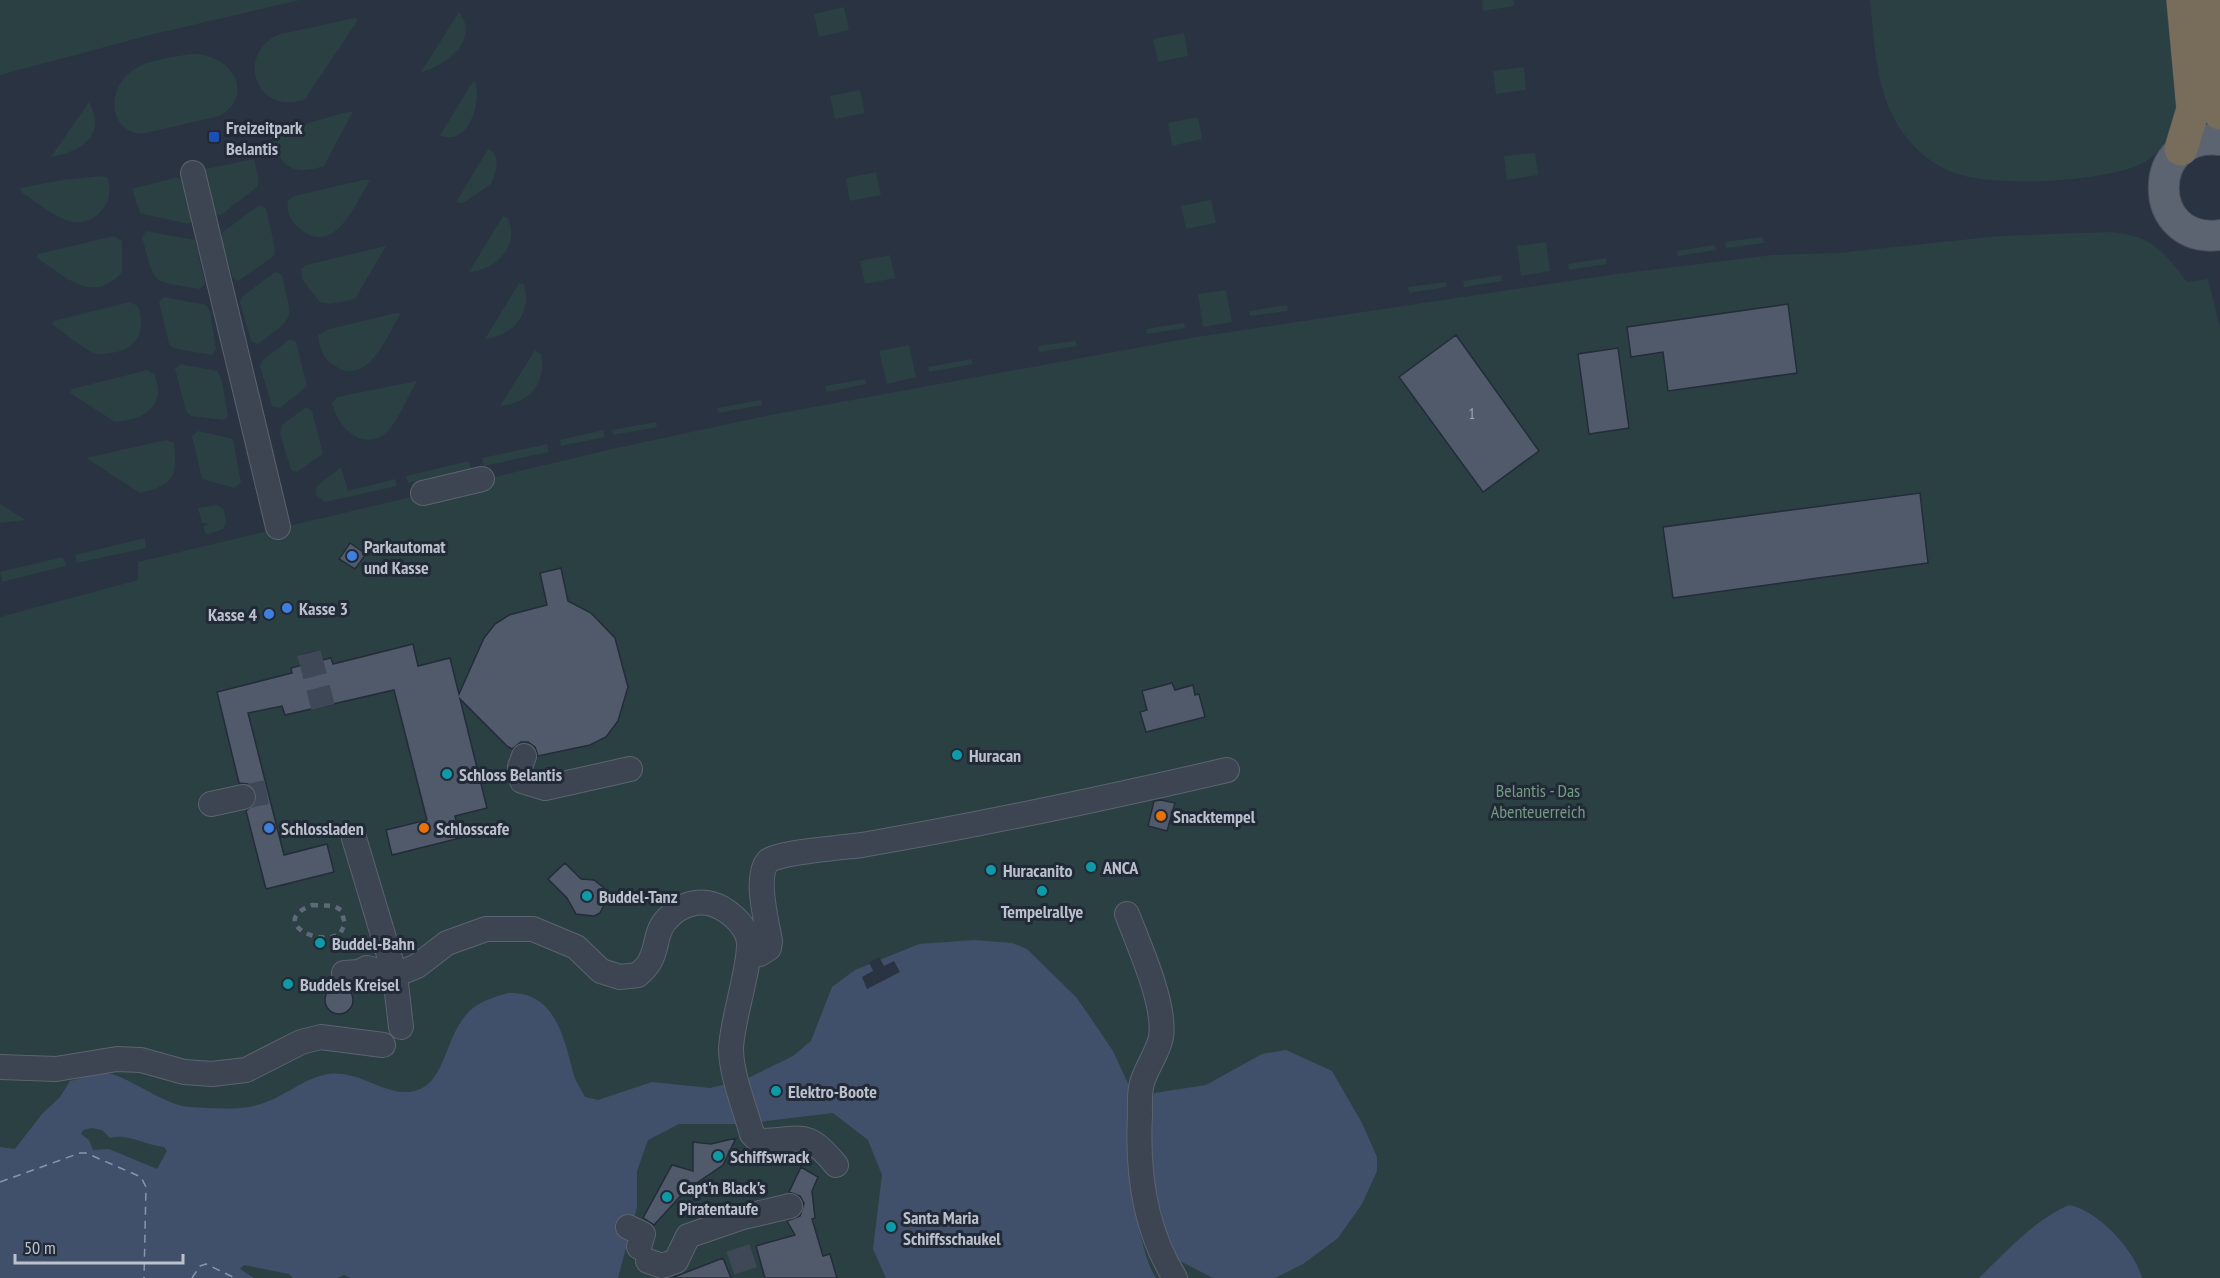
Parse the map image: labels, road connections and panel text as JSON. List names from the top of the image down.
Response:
{
  "parks": ["Belantis - Das Abenteuerreich"],
  "places": {
    "transit": ["Freizeitpark Belantis"],
    "other": [
      "Parkautomat und Kasse",
      "Kasse 3",
      "Kasse 4",
      "Huracan",
      "Schloss Belantis",
      "Snacktempel",
      "Schlossladen",
      "Schlosscafe",
      "ANCA",
      "Huracanito",
      "Tempelrallye",
      "Buddel-Tanz",
      "Buddel-Bahn",
      "Buddels Kreisel",
      "Elektro-Boote",
      "Schiffswrack",
      "Capt'n Black's Piratentaufe",
      "Santa Maria Schiffsschaukel"
    ]
  },
  "house_numbers": ["1"],
  "scale_bar": "50 m"
}
